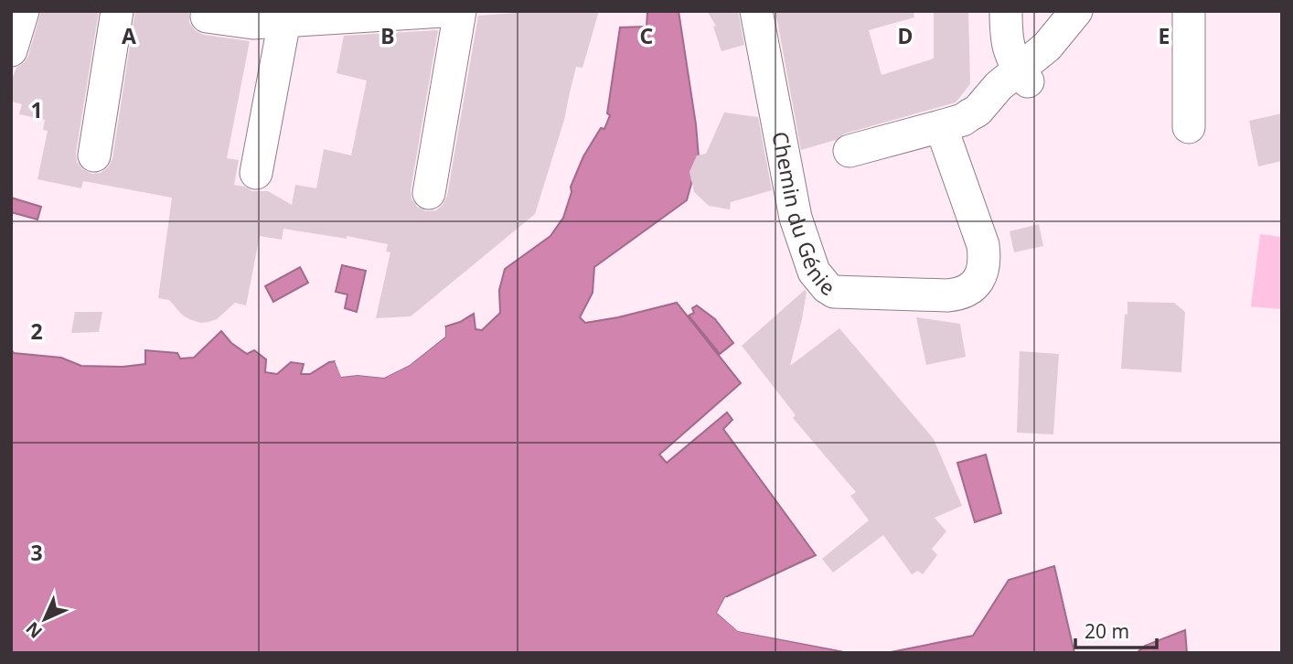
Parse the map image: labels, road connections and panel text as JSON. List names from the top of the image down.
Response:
{
  "streets": {
    "street": ["Chemin du Génie"]
  },
  "scale_bar": "20 m",
  "north": "bottom left",
  "grid": {
    "columns": [
      "A",
      "B",
      "C",
      "D",
      "E"
    ],
    "rows": ["1", "2", "3"]
  }
}
